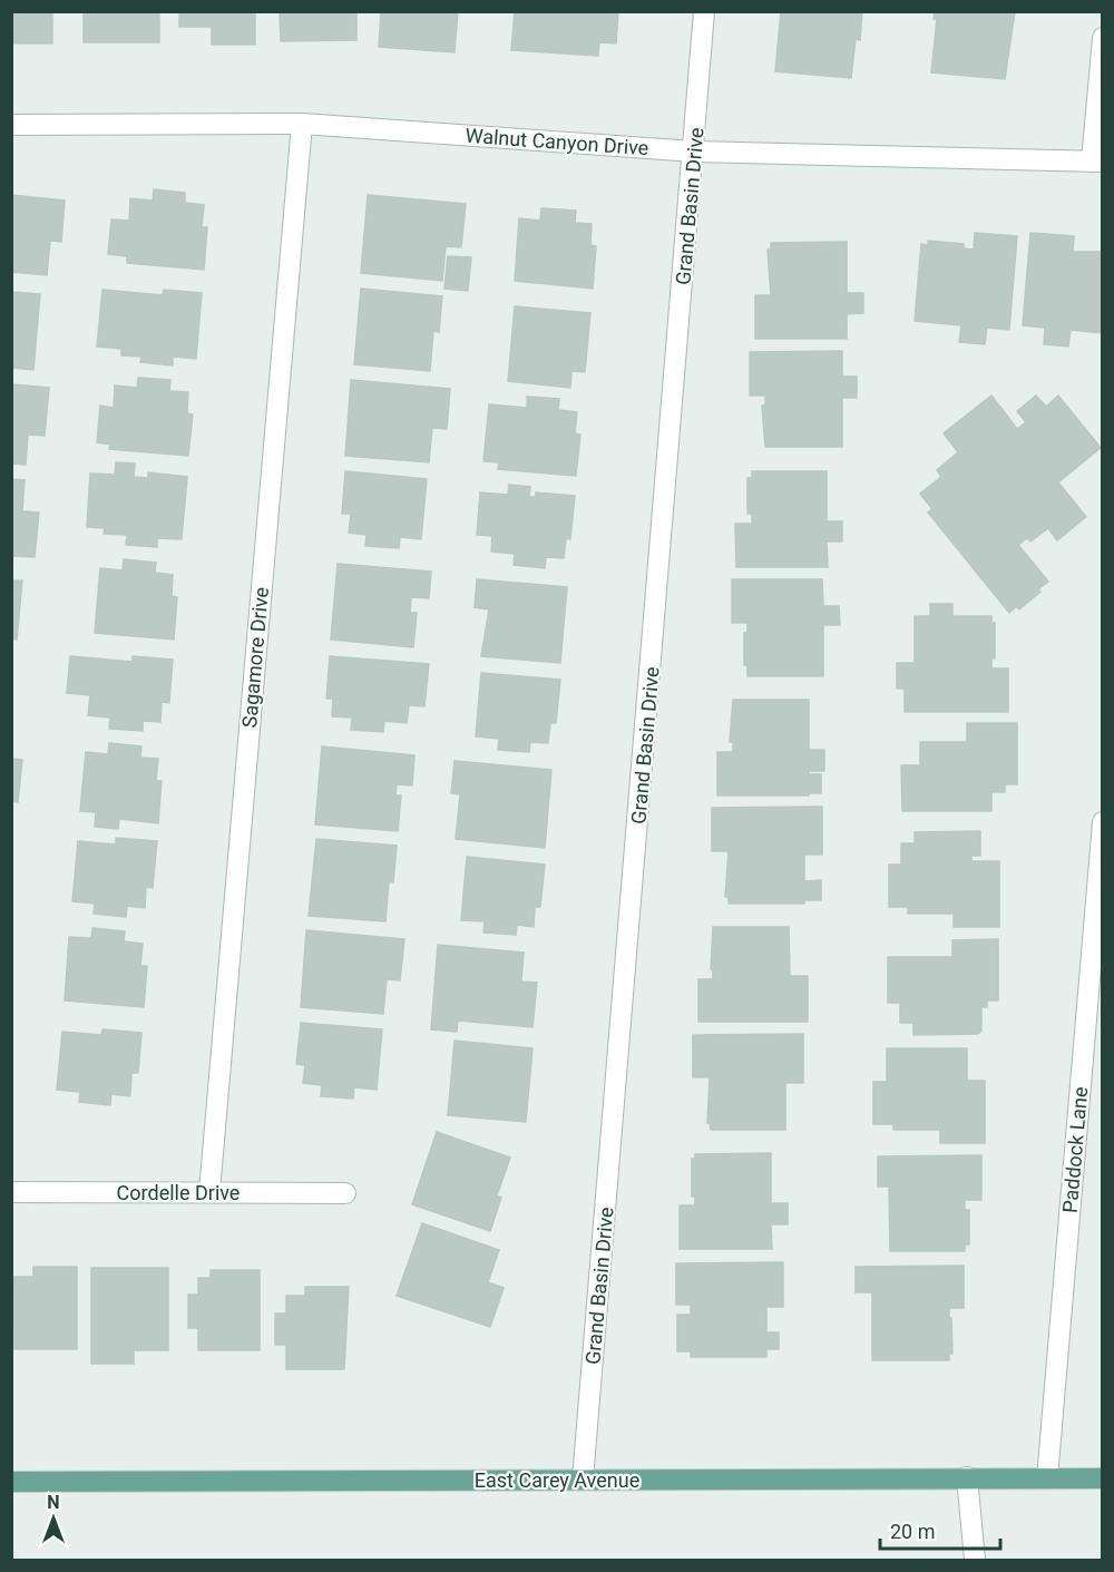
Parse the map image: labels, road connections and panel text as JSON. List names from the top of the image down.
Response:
{
  "streets": {
    "main road": ["East Carey Avenue"],
    "street": [
      "Walnut Canyon Drive",
      "Grand Basin Drive",
      "Sagamore Drive",
      "Paddock Lane",
      "Cordelle Drive"
    ]
  },
  "crossings": [
    ["Walnut Canyon Drive", "Grand Basin Drive"],
    ["Walnut Canyon Drive", "Sagamore Drive"],
    ["Grand Basin Drive", "East Carey Avenue"],
    ["Sagamore Drive", "Cordelle Drive"],
    ["Paddock Lane", "East Carey Avenue"]
  ],
  "scale_bar": "20 m",
  "north": "top"
}
